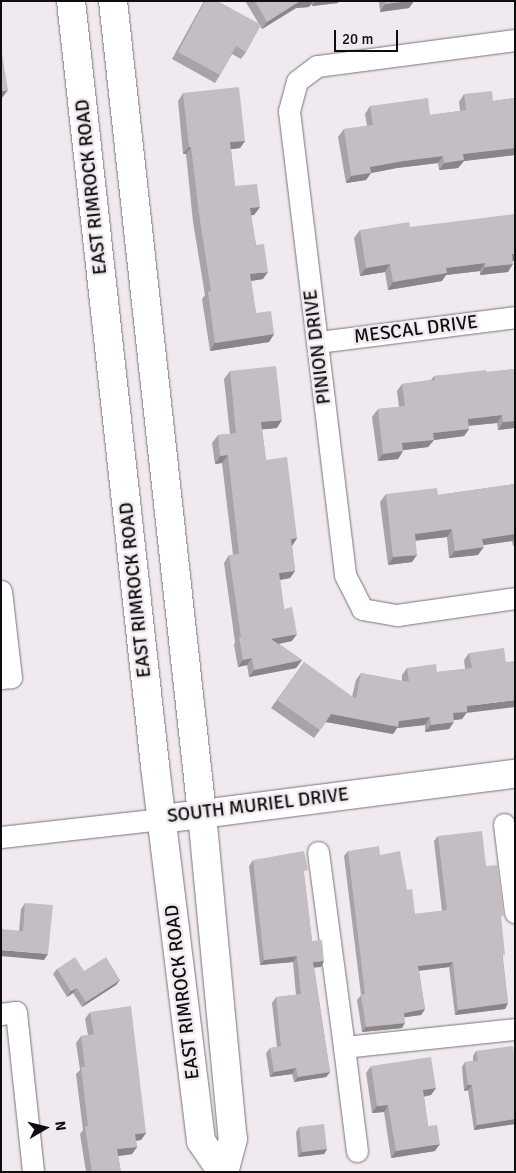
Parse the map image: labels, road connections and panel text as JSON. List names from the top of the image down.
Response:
{
  "streets": {
    "main road": ["EAST RIMROCK ROAD", "SOUTH MURIEL DRIVE"],
    "street": ["MESCAL DRIVE", "PINION DRIVE"]
  },
  "crossings": [
    ["EAST RIMROCK ROAD", "SOUTH MURIEL DRIVE"],
    ["MESCAL DRIVE", "PINION DRIVE"]
  ],
  "scale_bar": "20 m",
  "north": "right"
}
